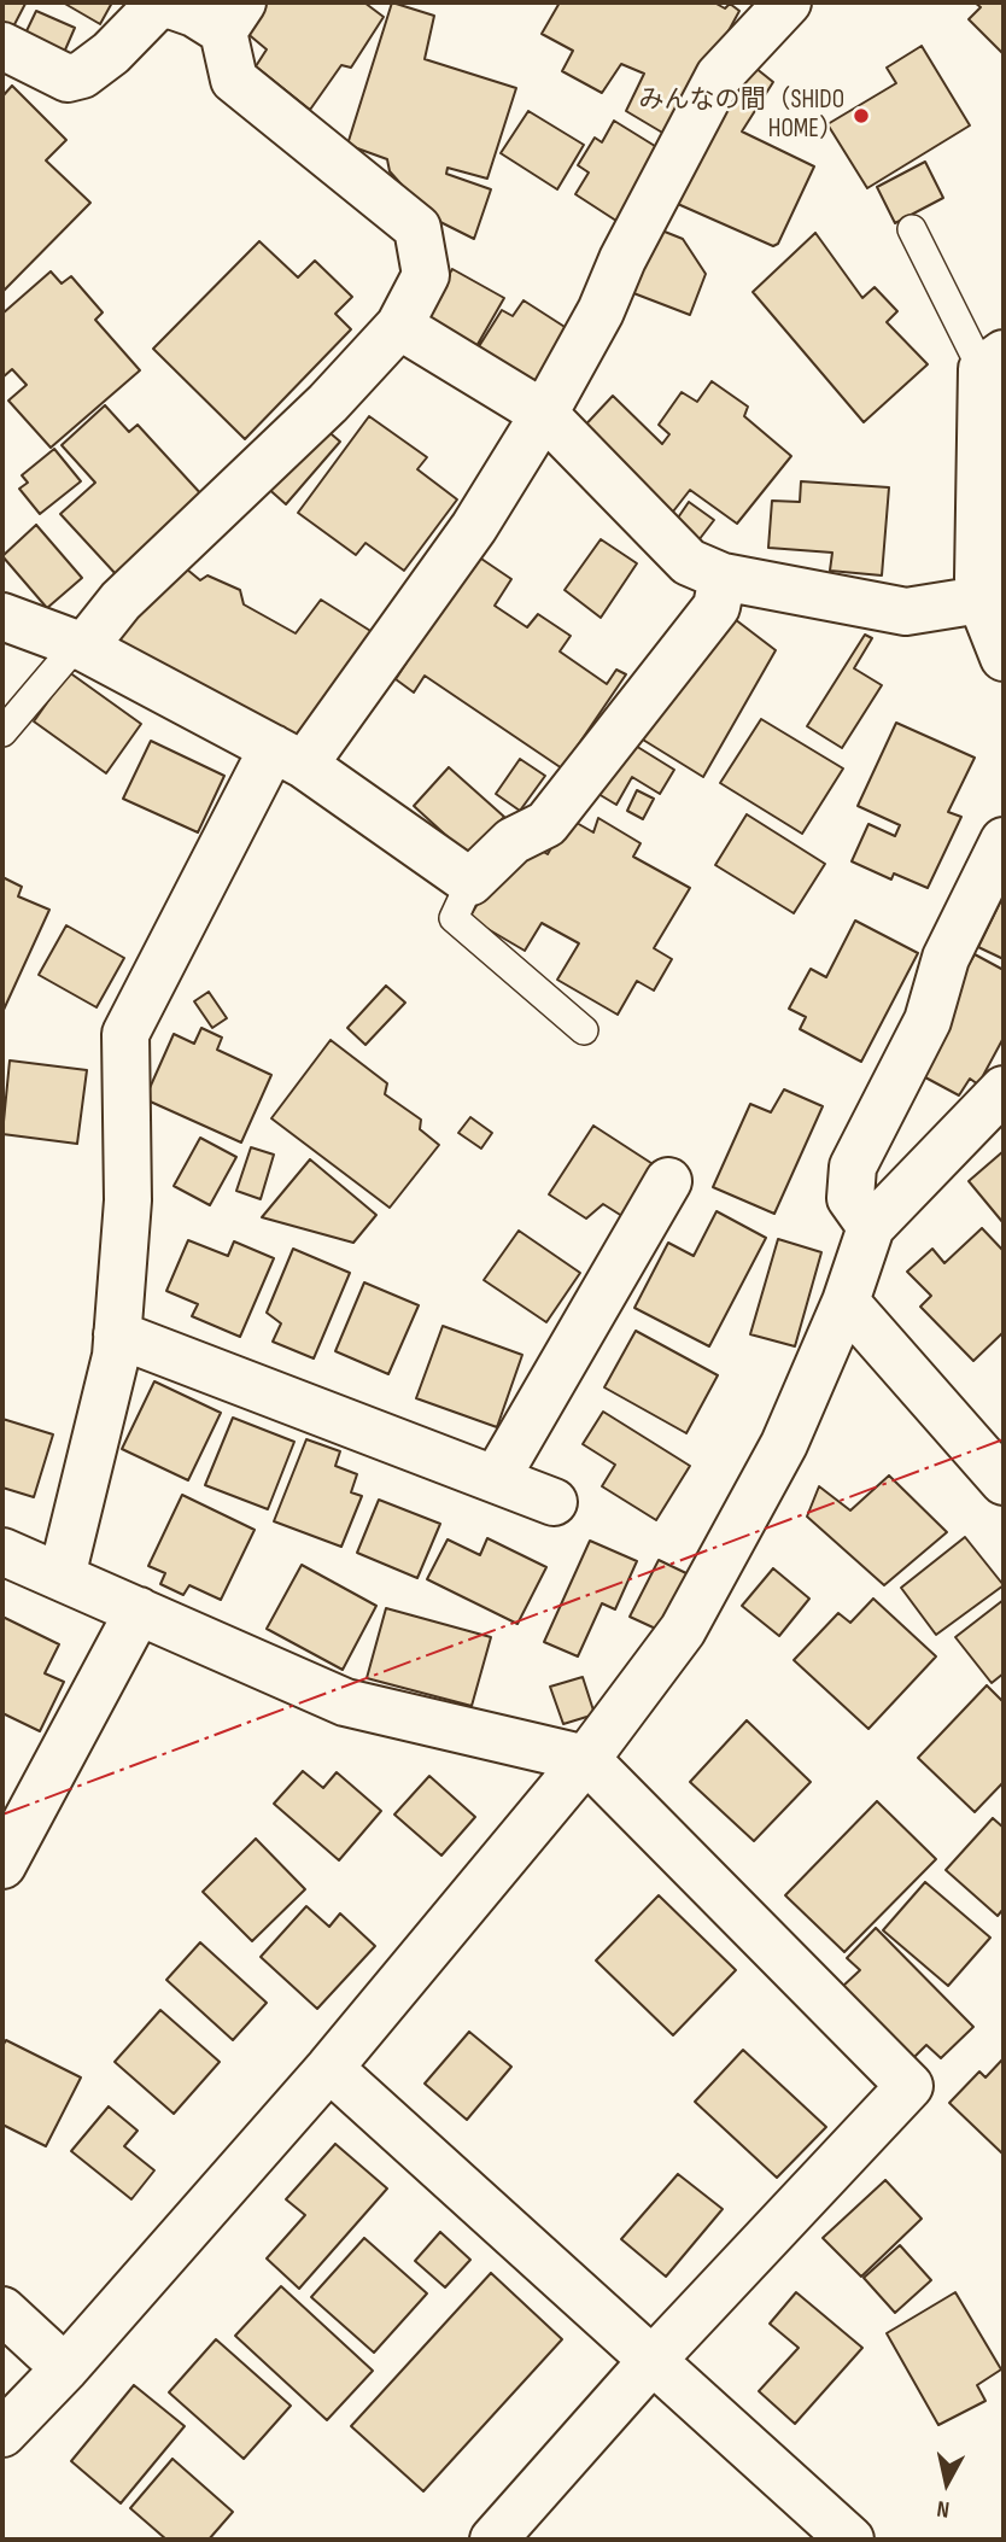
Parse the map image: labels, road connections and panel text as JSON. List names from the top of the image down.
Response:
{
  "places": ["みんなの間（SHIDO HOME）"],
  "north": "bottom"
}
